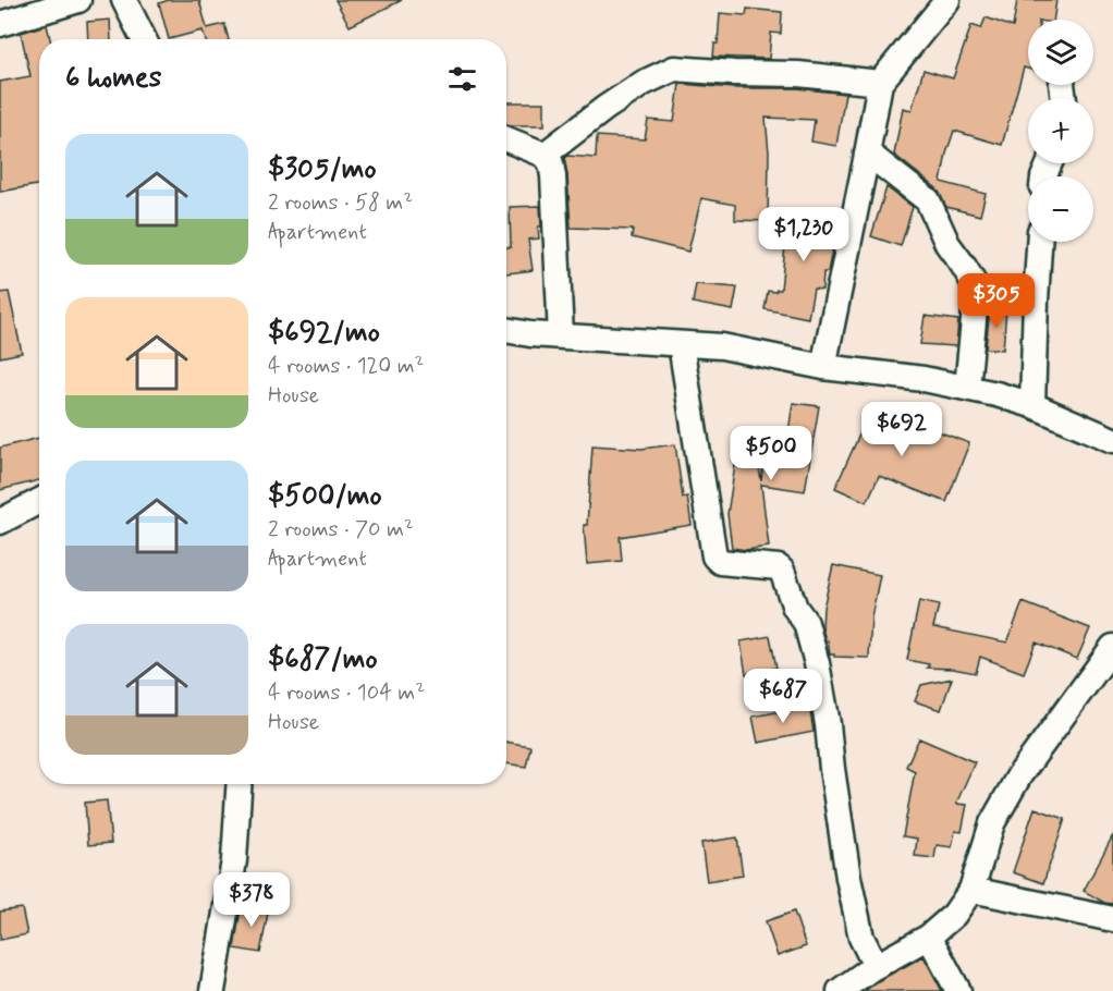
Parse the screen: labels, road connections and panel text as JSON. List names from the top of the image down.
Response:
{
  "page": {
    "map_buttons": ["+", "−"],
    "heading": "6 homes",
    "list": [
      {
        "name": "$305/mo",
        "note": "2 rooms · 58 m² · Apartment"
      },
      {
        "name": "$692/mo",
        "note": "4 rooms · 120 m² · House"
      },
      {
        "name": "$500/mo",
        "note": "2 rooms · 70 m² · Apartment"
      },
      {
        "name": "$687/mo",
        "note": "4 rooms · 104 m² · House"
      }
    ],
    "price": [
      "$1,230",
      "$305",
      "$692",
      "$500",
      "$687",
      "$378"
    ]
  }
}
